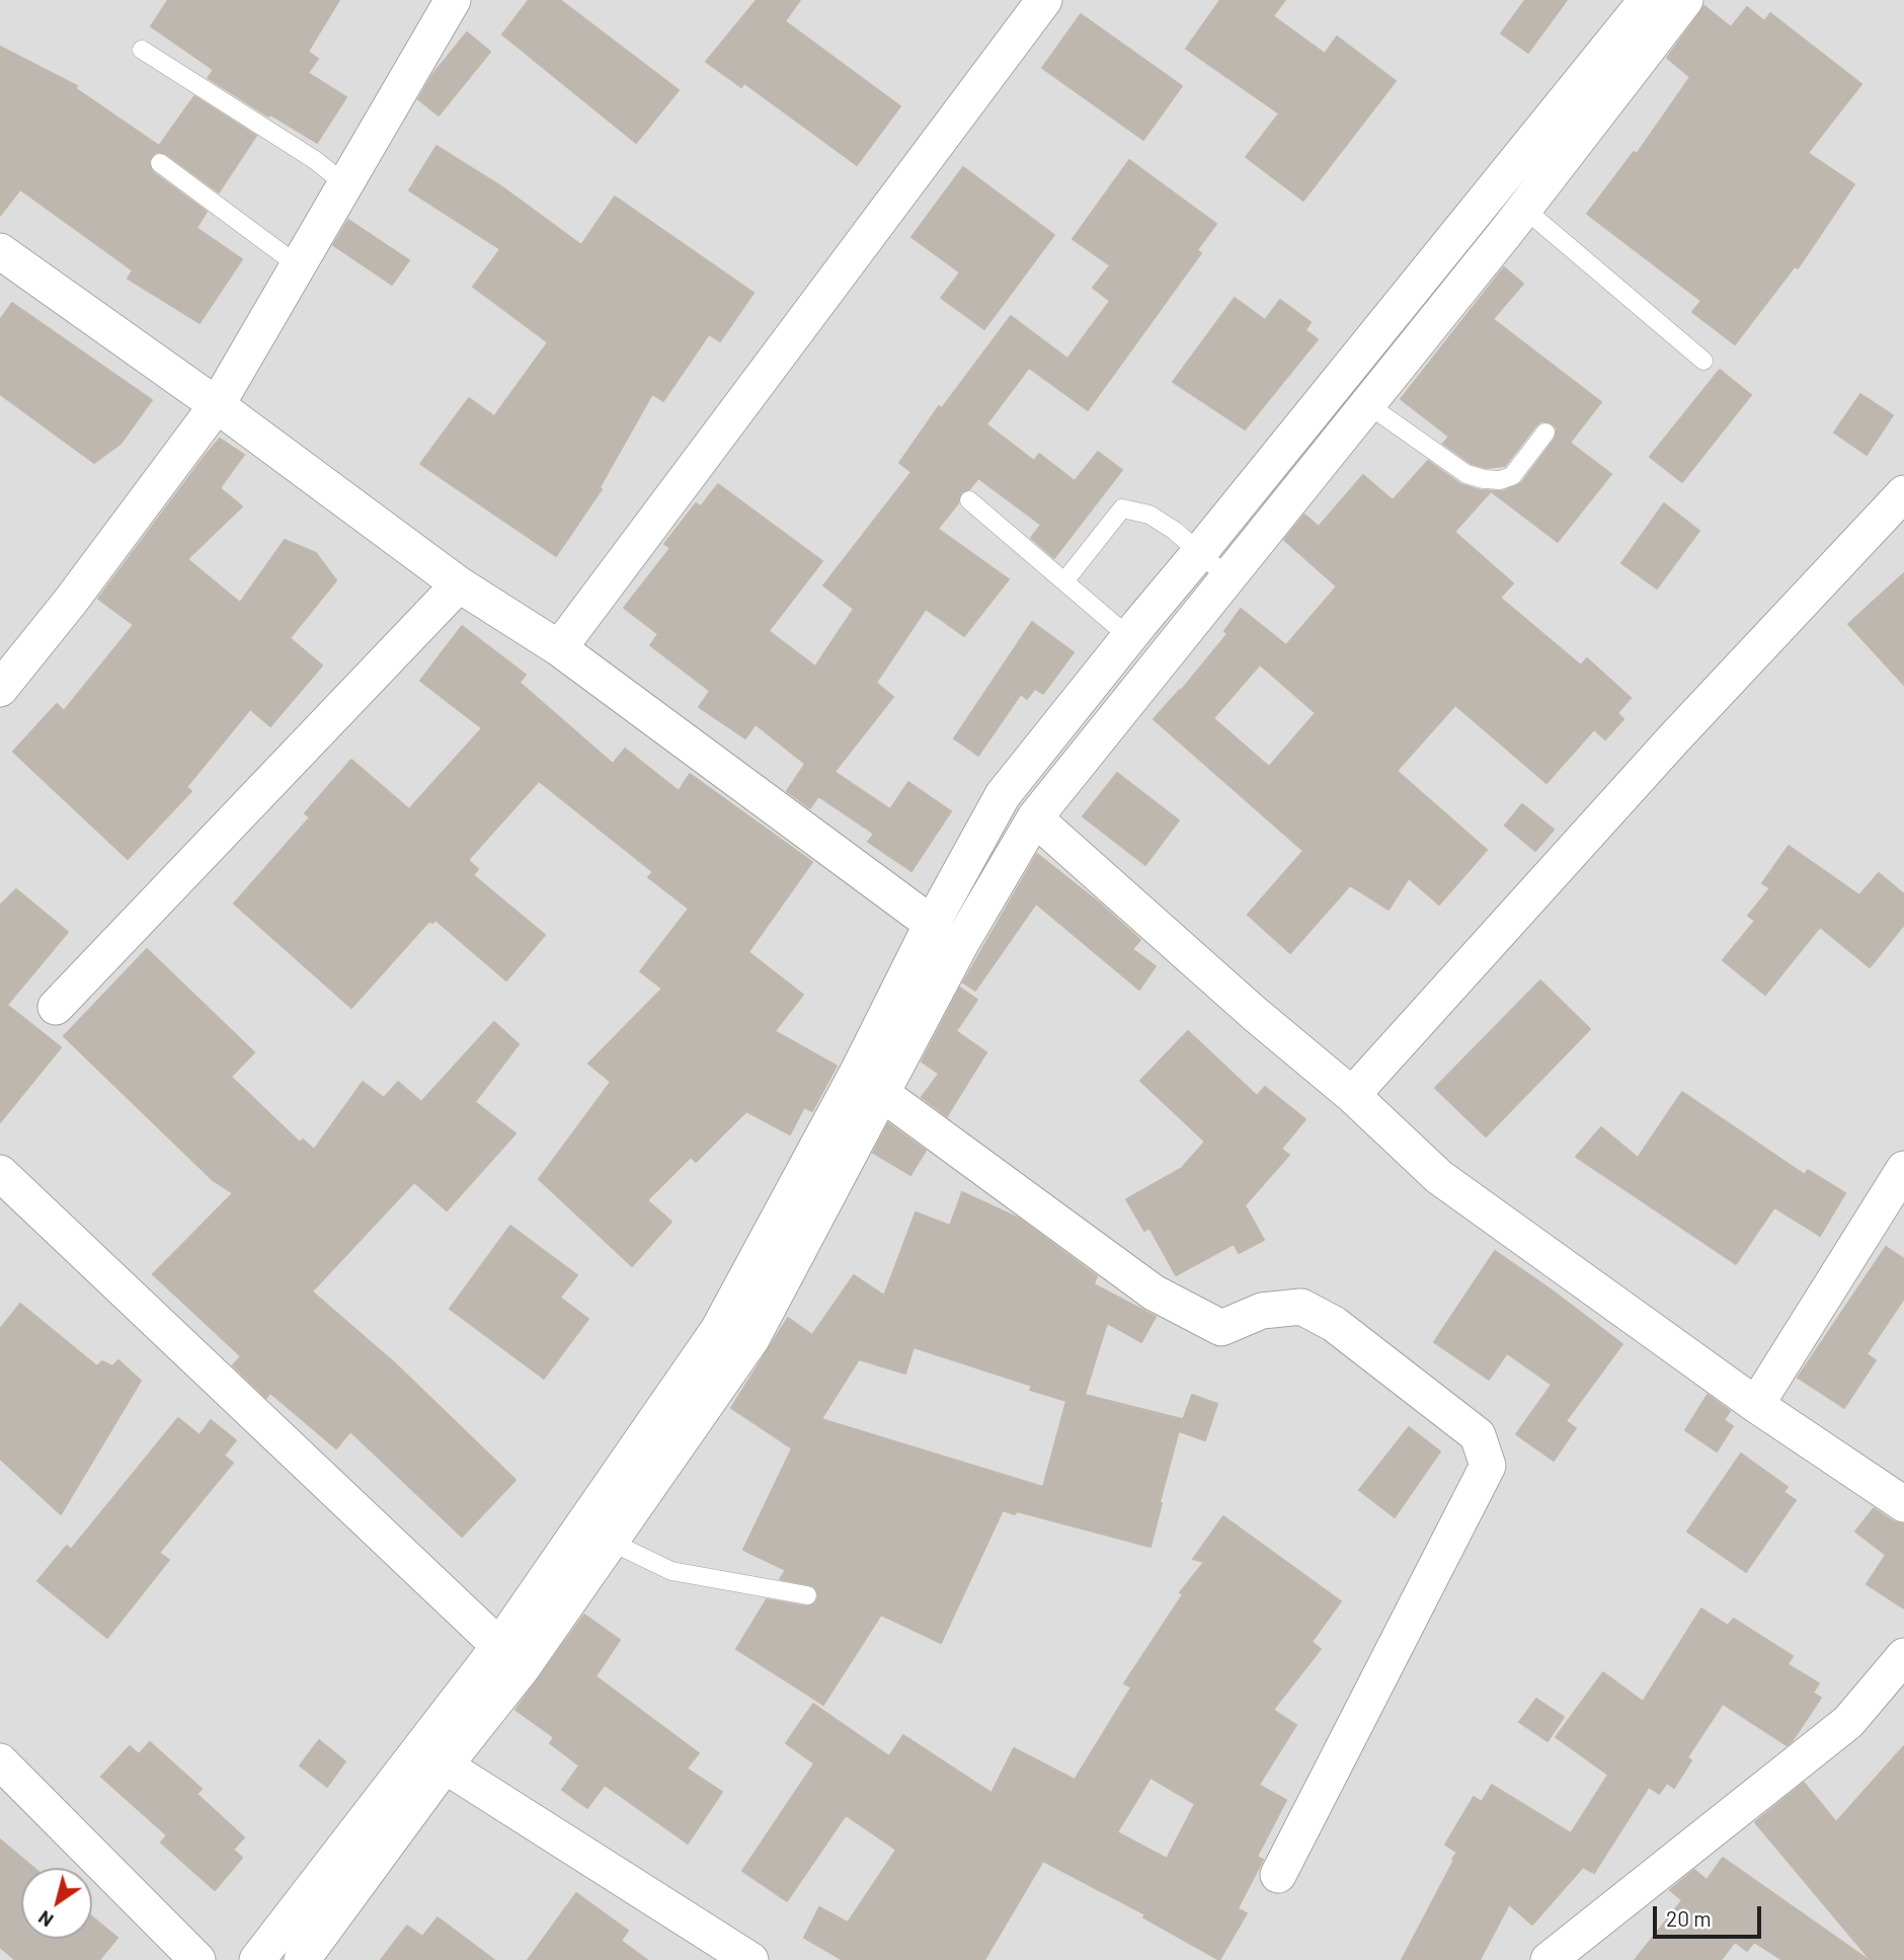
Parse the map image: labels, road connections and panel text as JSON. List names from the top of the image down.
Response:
{
  "scale_bar": "20 m",
  "north": "bottom left"
}
